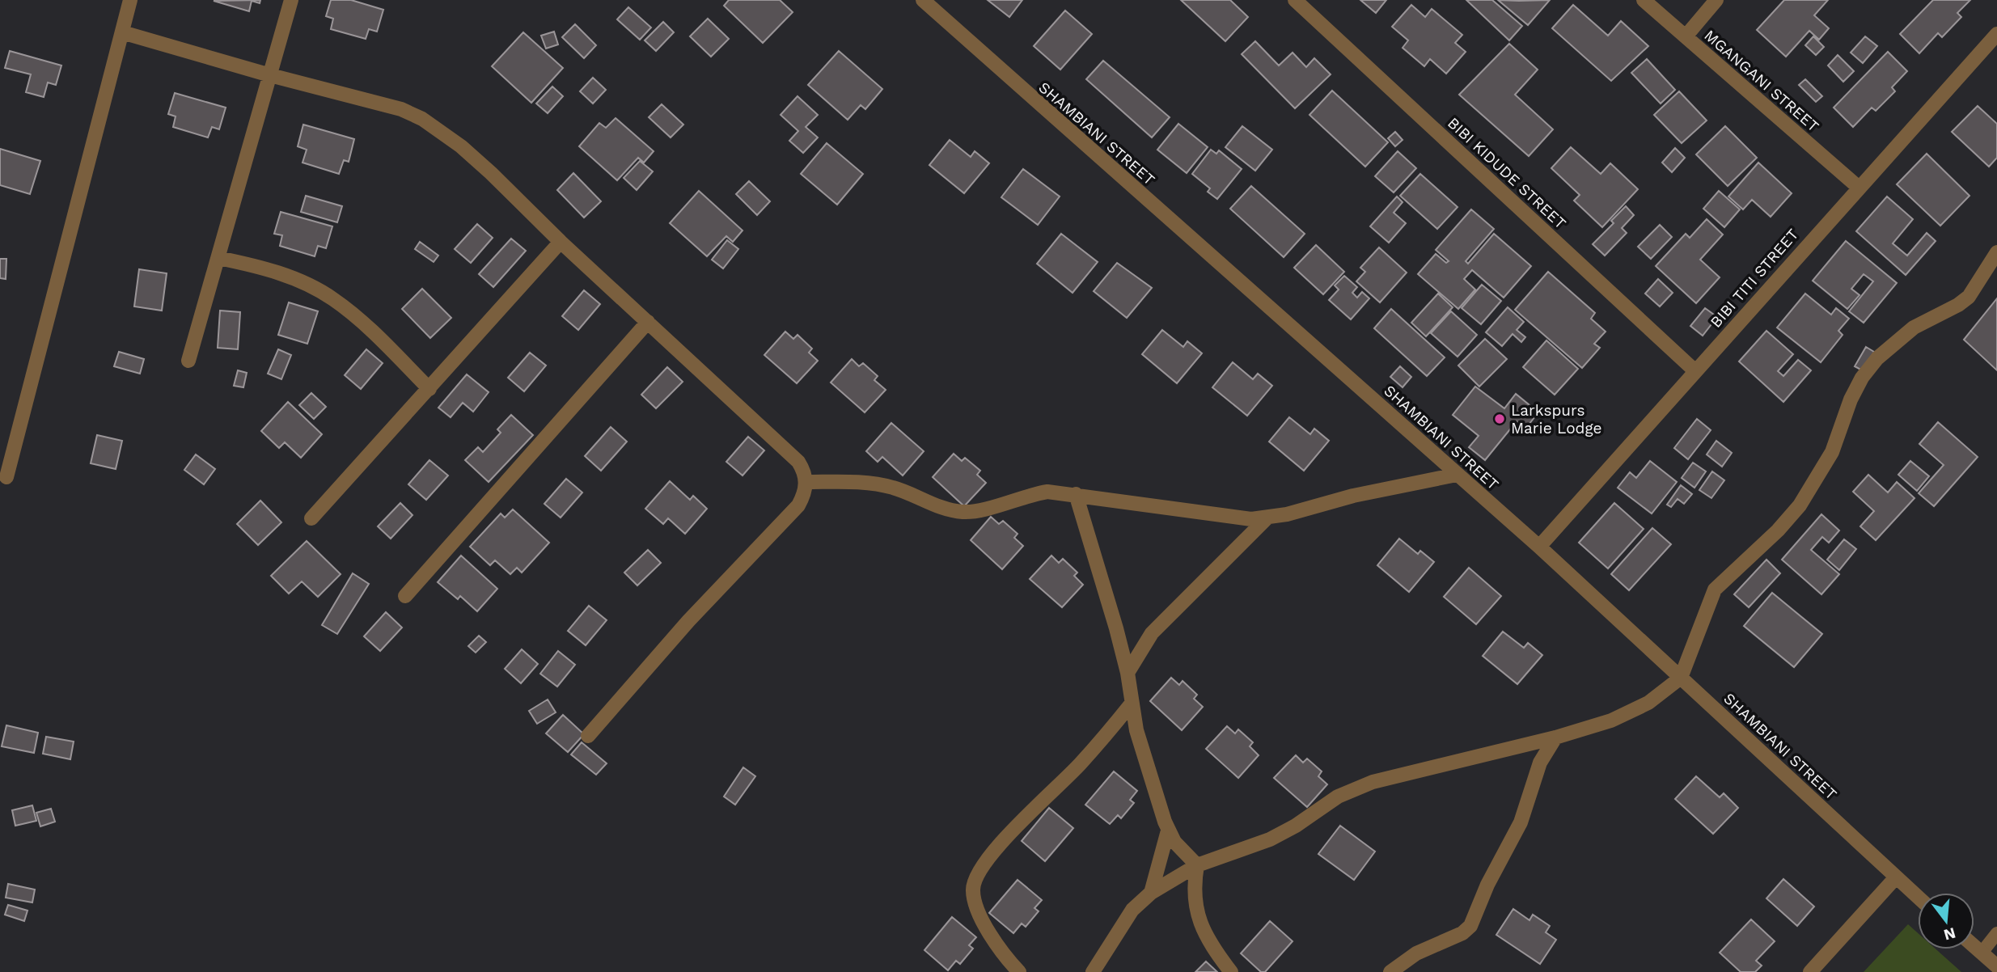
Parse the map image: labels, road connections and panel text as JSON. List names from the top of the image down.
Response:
{
  "streets": {
    "street": [
      "MGANGANI STREET",
      "SHAMBIANI STREET",
      "BIBI KIDUDE STREET",
      "BIBI TITI STREET"
    ]
  },
  "crossings": [
    ["MGANGANI STREET", "BIBI TITI STREET"],
    ["SHAMBIANI STREET", "BIBI TITI STREET"],
    ["BIBI KIDUDE STREET", "BIBI TITI STREET"]
  ],
  "places": ["Larkspurs Marie Lodge"],
  "north": "bottom"
}
